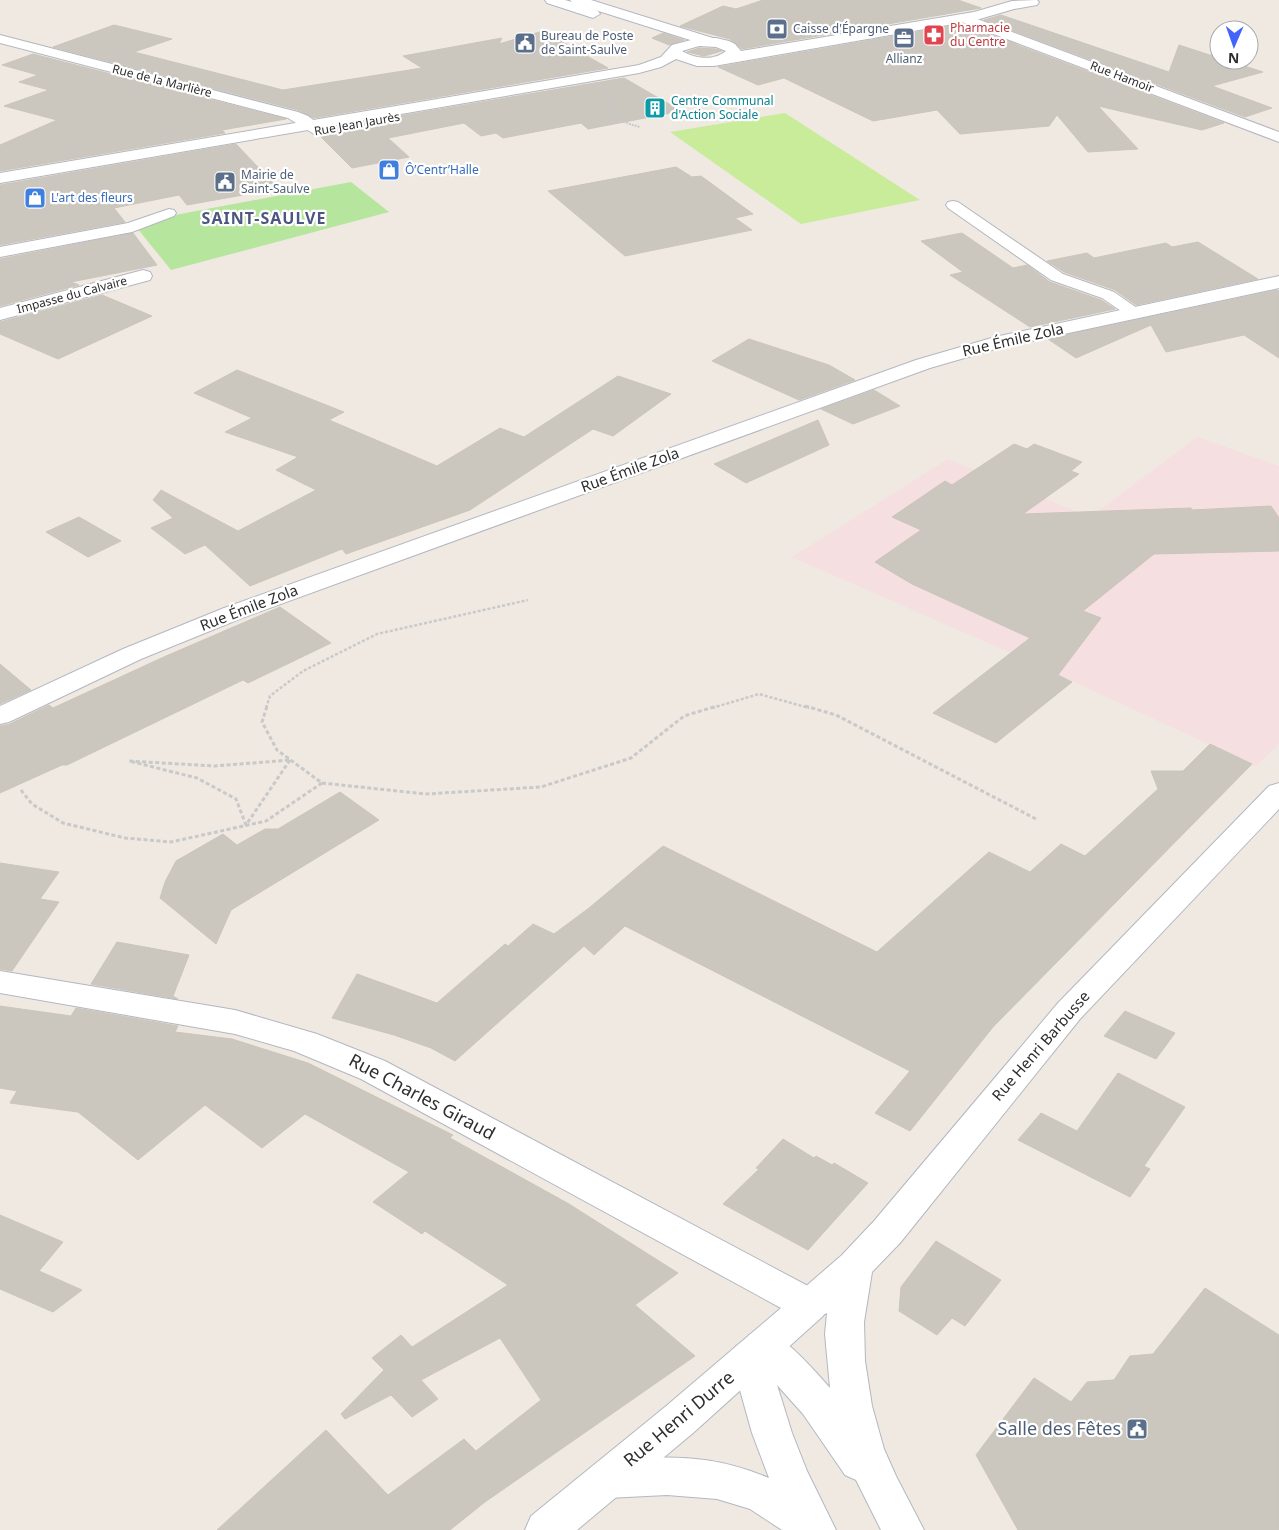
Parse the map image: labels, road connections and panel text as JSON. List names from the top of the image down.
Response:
{
  "streets": {
    "street": [
      "Rue Hamoir",
      "Rue de la Marlière",
      "Rue Jean Jaurès",
      "Impasse du Calvaire",
      "Rue Émile Zola",
      "Rue Henri Barbusse",
      "Rue Charles Giraud",
      "Rue Henri Durre"
    ]
  },
  "crossings": [
    ["Rue Hamoir", "Rue Jean Jaurès"],
    ["Rue de la Marlière", "Rue Jean Jaurès"],
    ["Rue Henri Barbusse", "Rue Charles Giraud"],
    ["Rue Henri Barbusse", "Rue Henri Durre"],
    ["Rue Charles Giraud", "Rue Henri Durre"]
  ],
  "districts": ["SAINT-SAULVE"],
  "places": {
    "bank": ["Caisse d'Épargne"],
    "pharmacy": ["Pharmacie du Centre"],
    "office": ["Allianz"],
    "public building": ["Bureau de Poste de Saint-Saulve", "Mairie de Saint-Saulve", "Salle des Fêtes"],
    "building": ["Centre Communal d'Action Sociale"],
    "shop": ["Ô’Centr’Halle", "L'art des fleurs"]
  },
  "north": "bottom"
}
